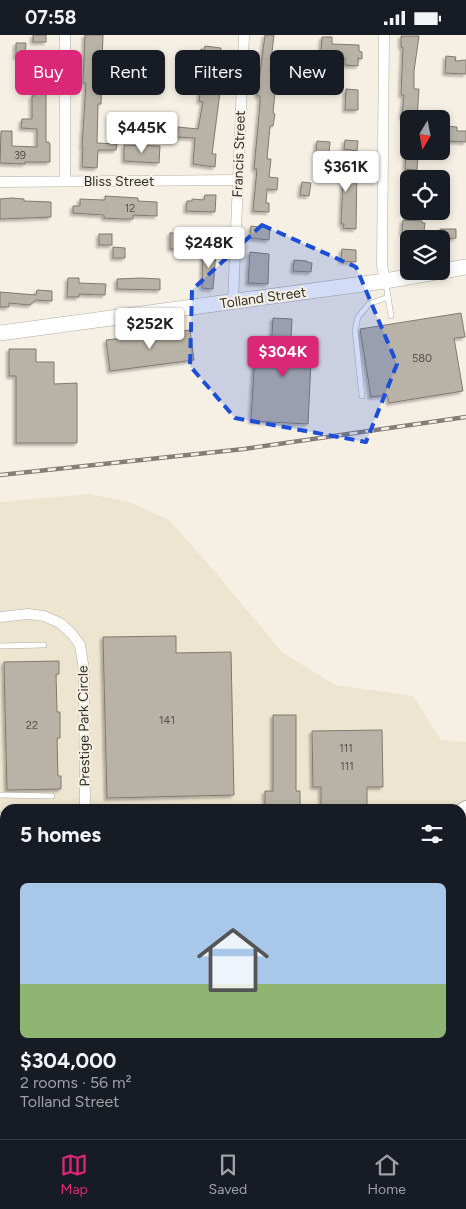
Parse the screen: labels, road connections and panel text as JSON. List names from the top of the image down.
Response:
{
  "streets": {
    "main road": ["Tolland Street"],
    "street": ["Francis Street", "Bliss Street", "Prestige Park Circle"]
  },
  "crossings": [
    ["Francis Street", "Bliss Street"],
    ["Francis Street", "Tolland Street"]
  ],
  "house_numbers": [
    "39",
    "12",
    "580",
    "141",
    "22",
    "111",
    "111"
  ],
  "north": "bottom",
  "page": {
    "status": "07:58",
    "chip": [
      "Buy",
      "Rent",
      "Filters",
      "New"
    ],
    "price": [
      "$445K",
      "$361K",
      "$248K",
      "$252K",
      "$304K"
    ],
    "heading": "5 homes",
    "list": [
      {
        "name": "$304,000",
        "note": "2 rooms · 56 m² · Tolland Street"
      }
    ],
    "tabs": ["Map", "Saved", "Home"]
  }
}
